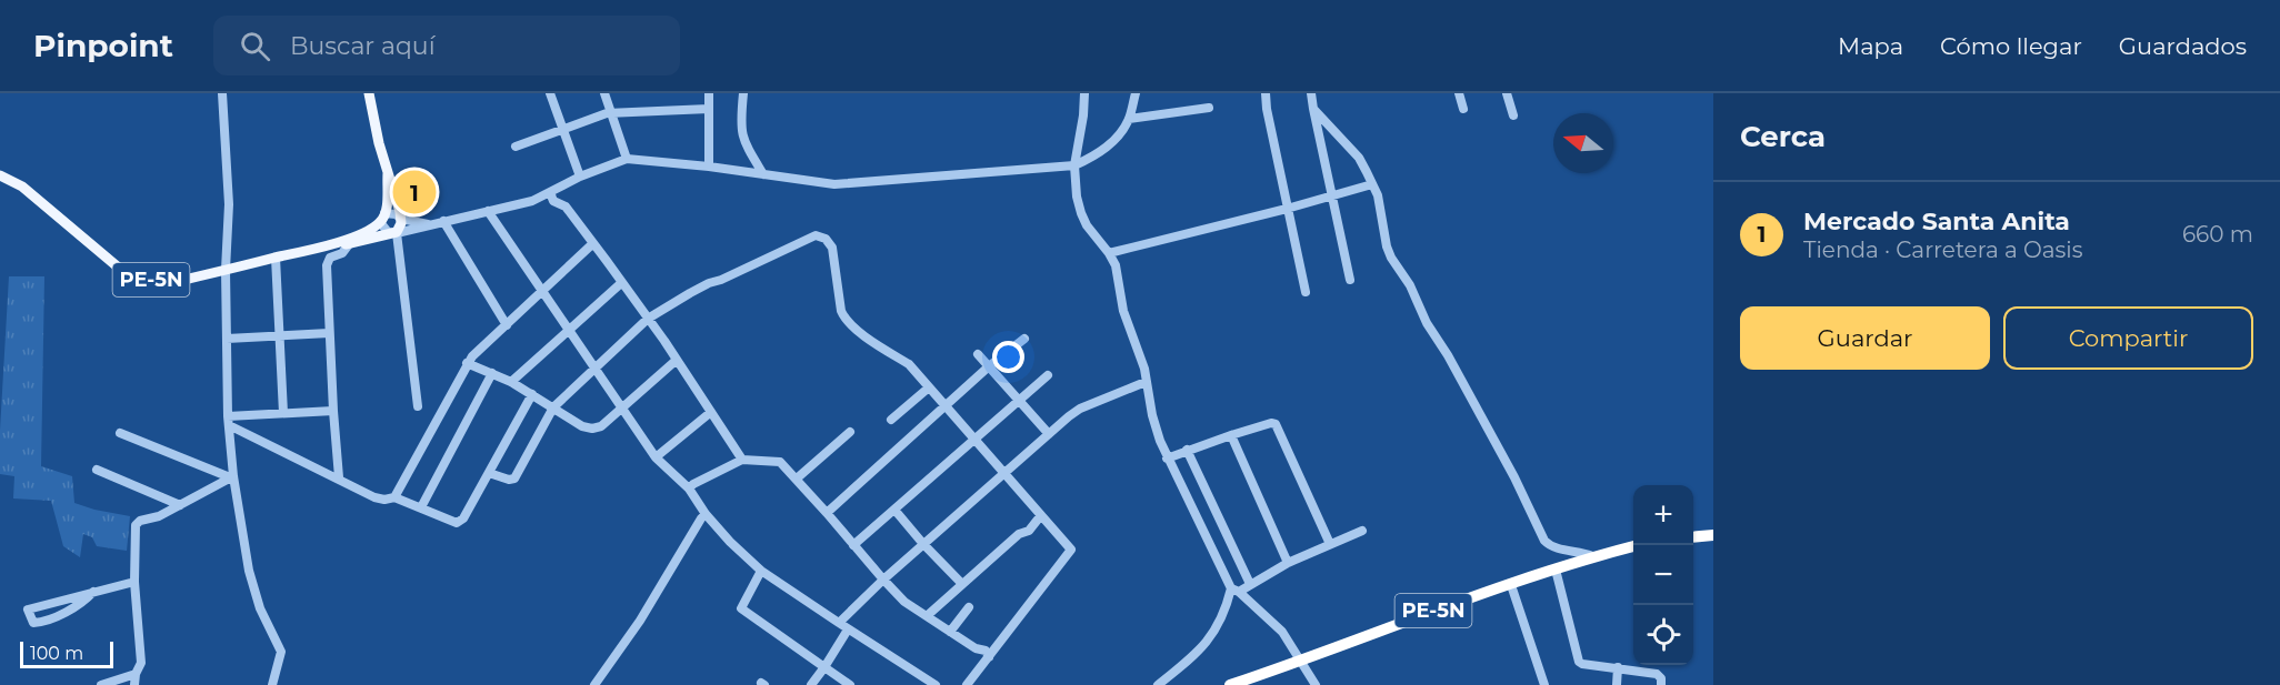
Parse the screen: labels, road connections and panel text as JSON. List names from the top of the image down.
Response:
{
  "streets": {
    "highway": ["PE-5N"]
  },
  "scale_bar": "100 m",
  "north": "left",
  "page": {
    "header": "Pinpoint",
    "search": "Buscar aquí",
    "nav": ["Mapa", "Cómo llegar", "Guardados"],
    "heading": "Cerca",
    "pins": "1",
    "list": [
      {
        "mark": "1",
        "name": "Mercado Santa Anita",
        "note": "Tienda · Carretera a Oasis",
        "value": "660 m"
      }
    ],
    "buttons": ["Guardar", "Compartir"],
    "map_buttons": ["+", "−"],
    "scale": "100 m"
  }
}
